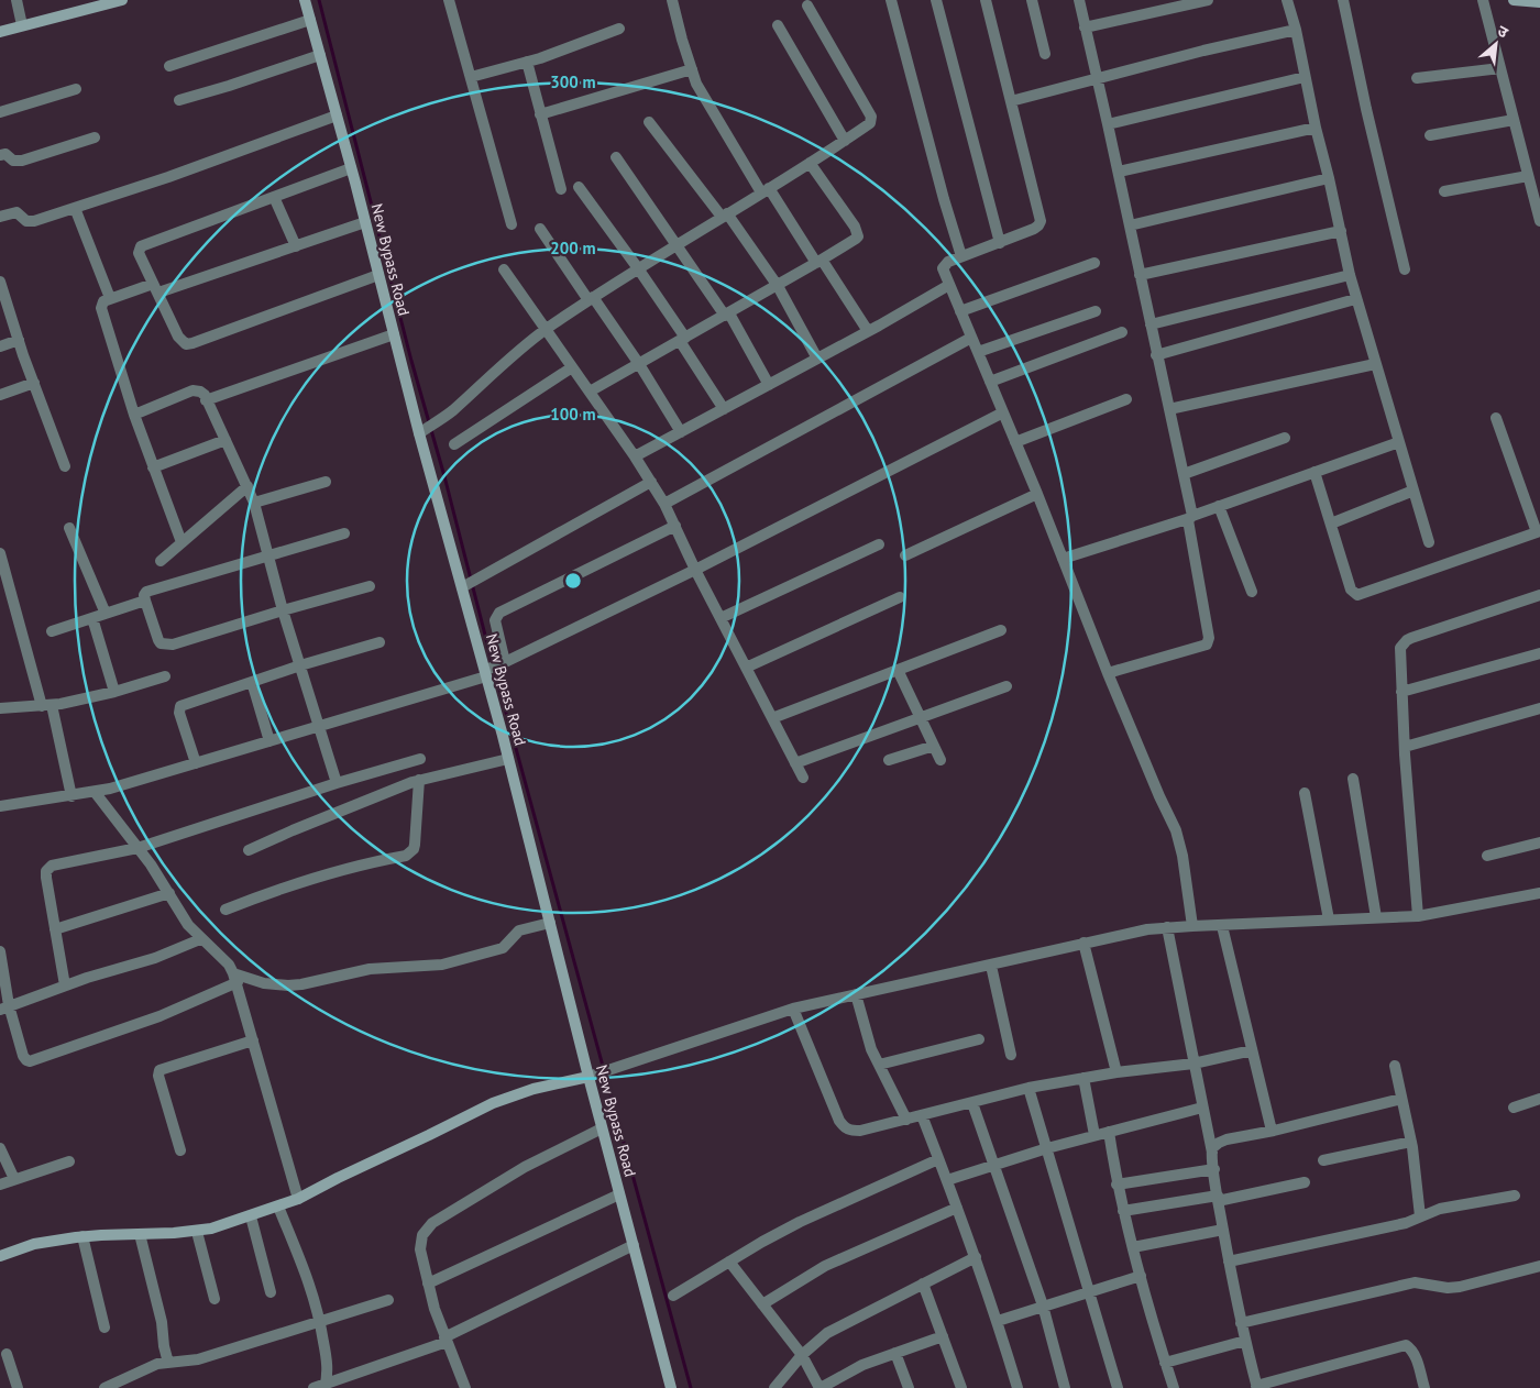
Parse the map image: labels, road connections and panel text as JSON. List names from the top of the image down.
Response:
{
  "streets": {
    "main road": ["New Bypass Road"]
  },
  "north": "top right",
  "rings": ["300 m", "200 m", "100 m"]
}
